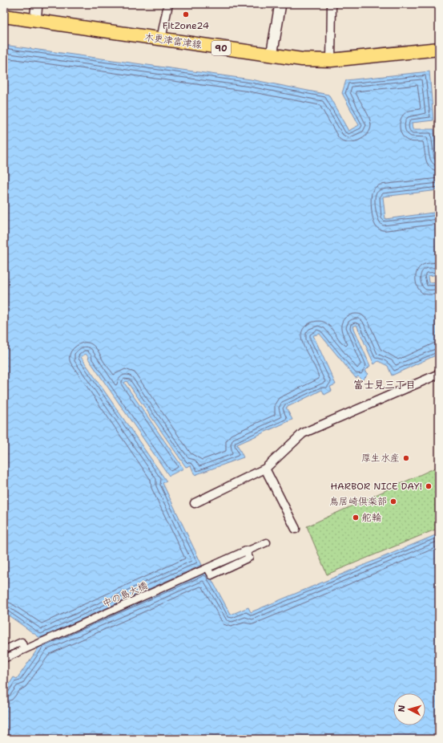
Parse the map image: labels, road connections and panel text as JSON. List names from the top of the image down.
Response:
{
  "streets": {
    "main road": ["木更津富津線", "90"],
    "street": ["中の島大橋"]
  },
  "districts": ["富士見三丁目"],
  "places": [
    "FitZone24",
    "厚生水産",
    "HARBOR NICE DAY!",
    "鳥居崎倶楽部",
    "舵輪"
  ],
  "north": "left"
}
